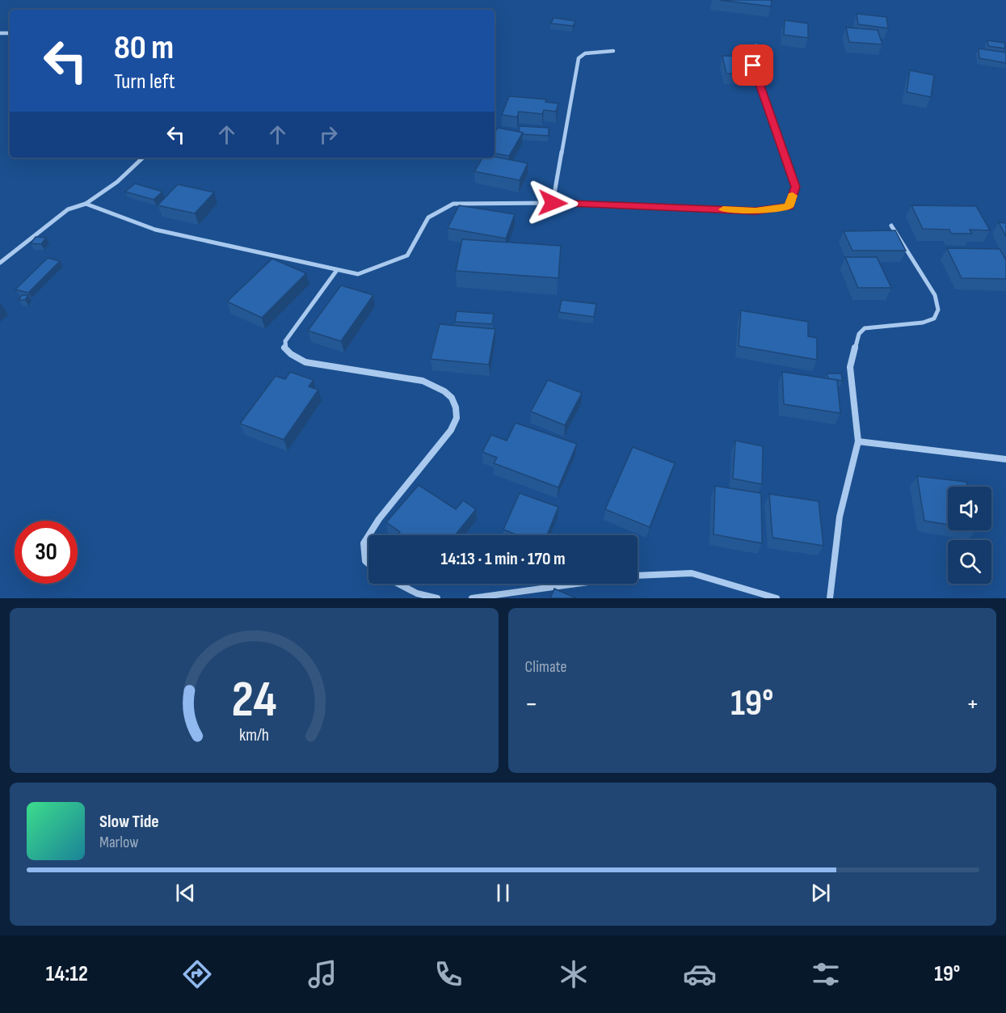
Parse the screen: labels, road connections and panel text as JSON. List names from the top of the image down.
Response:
{
  "page": {
    "turn": ["80 m", "Turn left"],
    "limit": "30",
    "trip": "14:13 · 1 min · 170 m",
    "tile": "Climate",
    "heat": ["−", "19°", "+"],
    "song": ["Slow Tide", "Marlow"],
    "tabs": ["14:12", "19°"],
    "gauge": ["24", "km/h"]
  }
}
